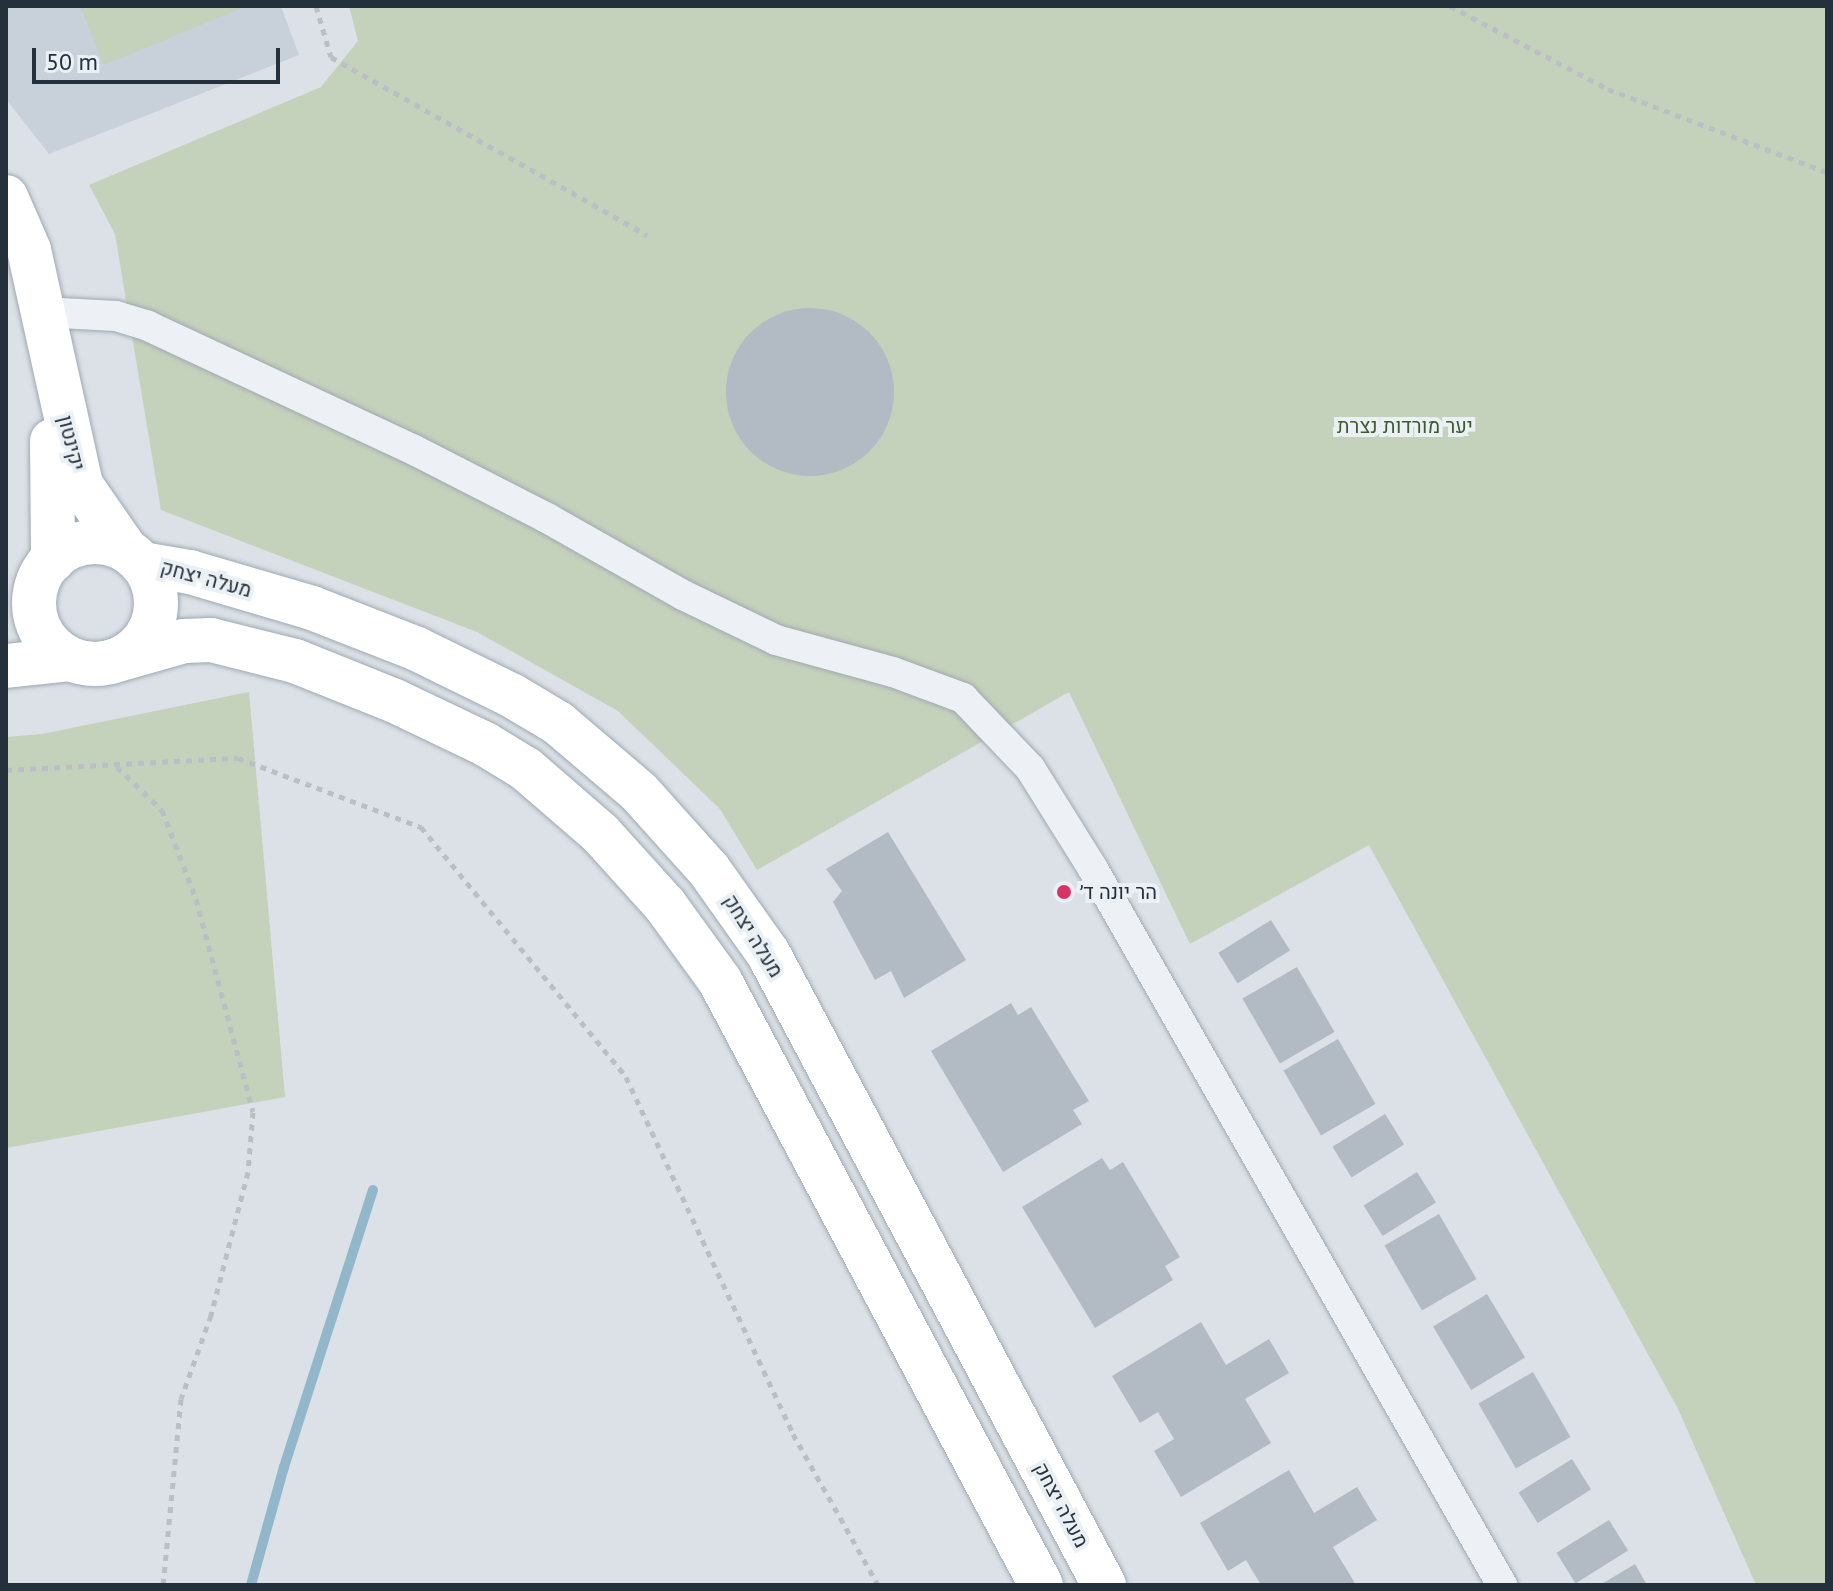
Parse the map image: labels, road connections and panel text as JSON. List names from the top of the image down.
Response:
{
  "streets": {
    "street": ["יקינטון", "מעלה יצחק"]
  },
  "crossings": [
    ["יקינטון", "מעלה יצחק"]
  ],
  "parks": ["יער מורדות נצרת"],
  "places": ["הר יונה ד׳"],
  "scale_bar": "50 m"
}
